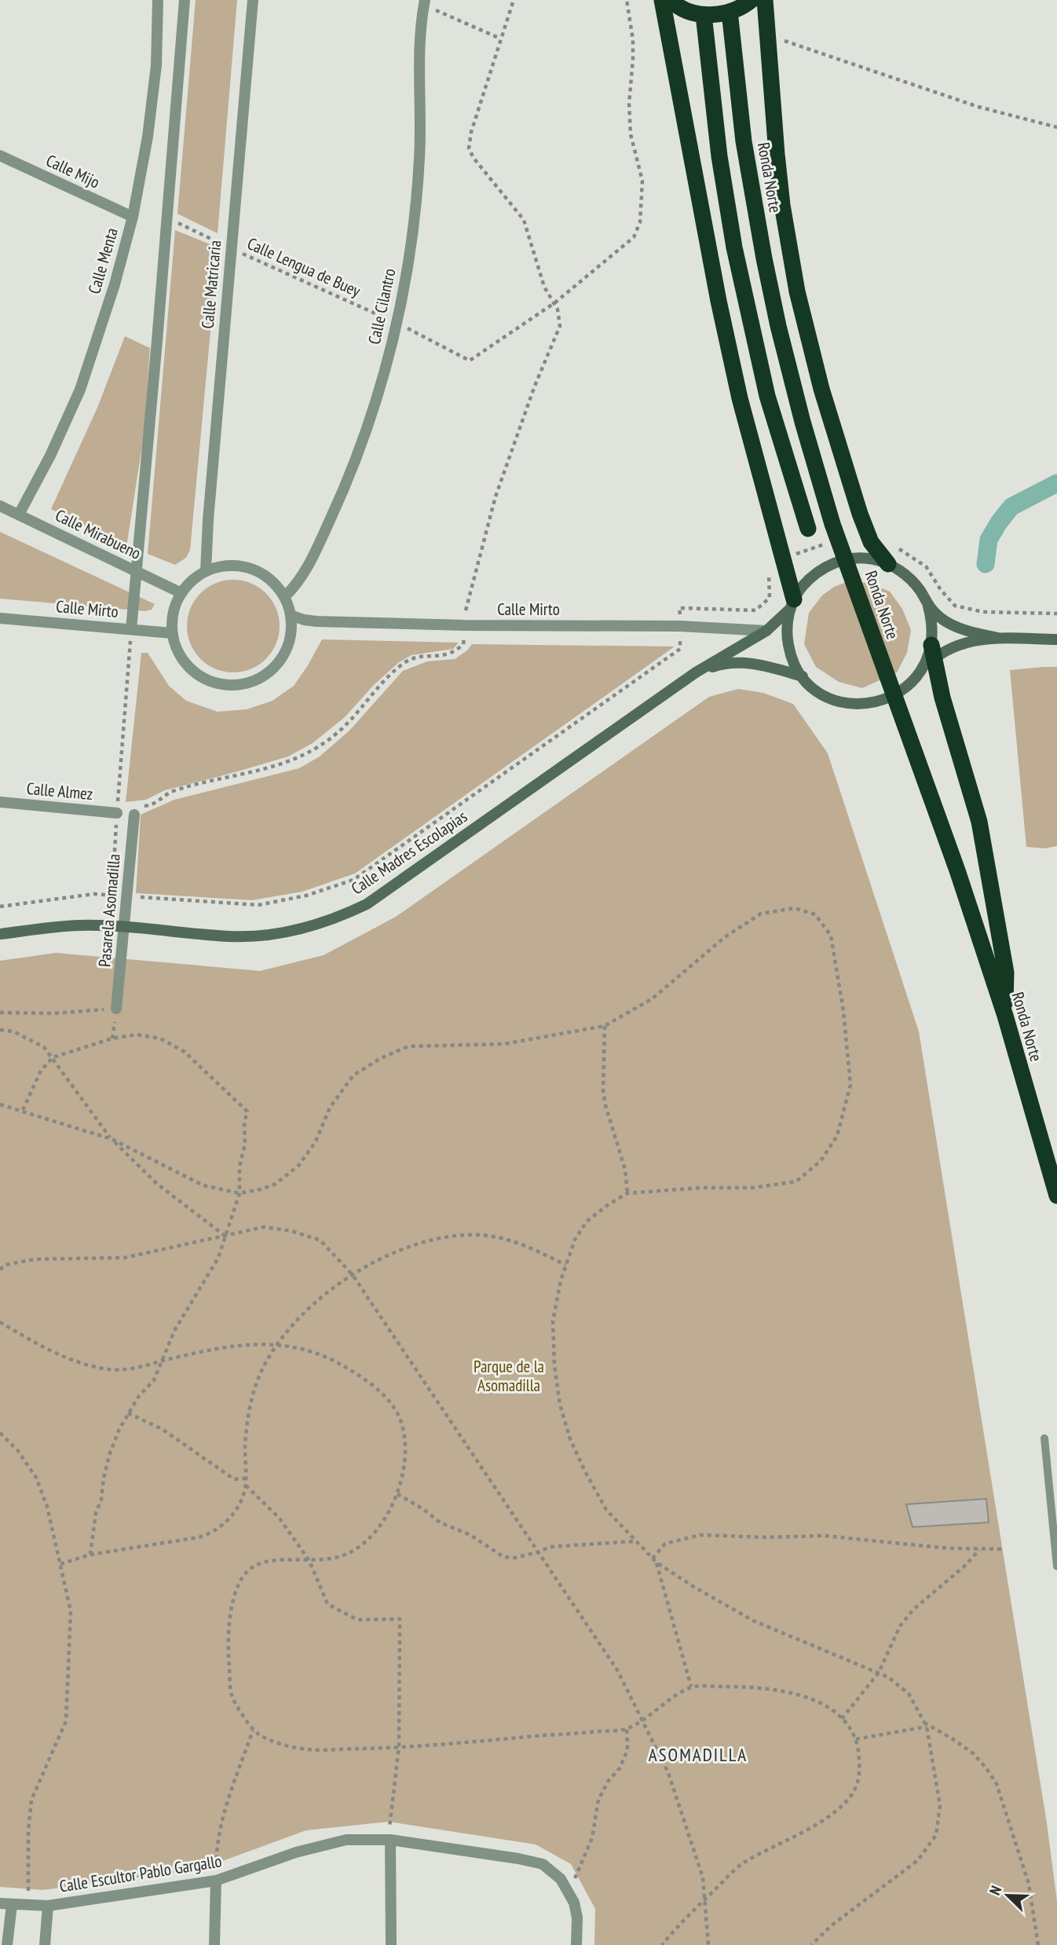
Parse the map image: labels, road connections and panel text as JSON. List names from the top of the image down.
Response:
{
  "streets": {
    "highway": ["Ronda Norte"],
    "street": [
      "Calle Mijo",
      "Calle Menta",
      "Calle Matricaria",
      "Calle Cilantro",
      "Calle Mirabueno",
      "Calle Mirto",
      "Calle Almez",
      "Calle Madres Escolapias",
      "Pasarela Asomadilla",
      "Calle Escultor Pablo Gargallo"
    ],
    "path": ["Calle Lengua de Buey"]
  },
  "crossings": [
    ["Calle Mijo", "Calle Menta"],
    ["Calle Menta", "Calle Mirabueno"],
    ["Calle Lengua de Buey", "Calle Matricaria"],
    ["Calle Lengua de Buey", "Calle Cilantro"],
    ["Calle Matricaria", "Calle Cilantro"],
    ["Calle Matricaria", "Calle Mirabueno"],
    ["Calle Matricaria", "Calle Mirto"],
    ["Calle Cilantro", "Calle Mirabueno"],
    ["Calle Cilantro", "Calle Mirto"],
    ["Calle Mirabueno", "Calle Mirto"],
    ["Calle Mirto", "Calle Madres Escolapias"]
  ],
  "districts": ["ASOMADILLA"],
  "parks": ["Parque de la Asomadilla"],
  "north": "top left"
}
